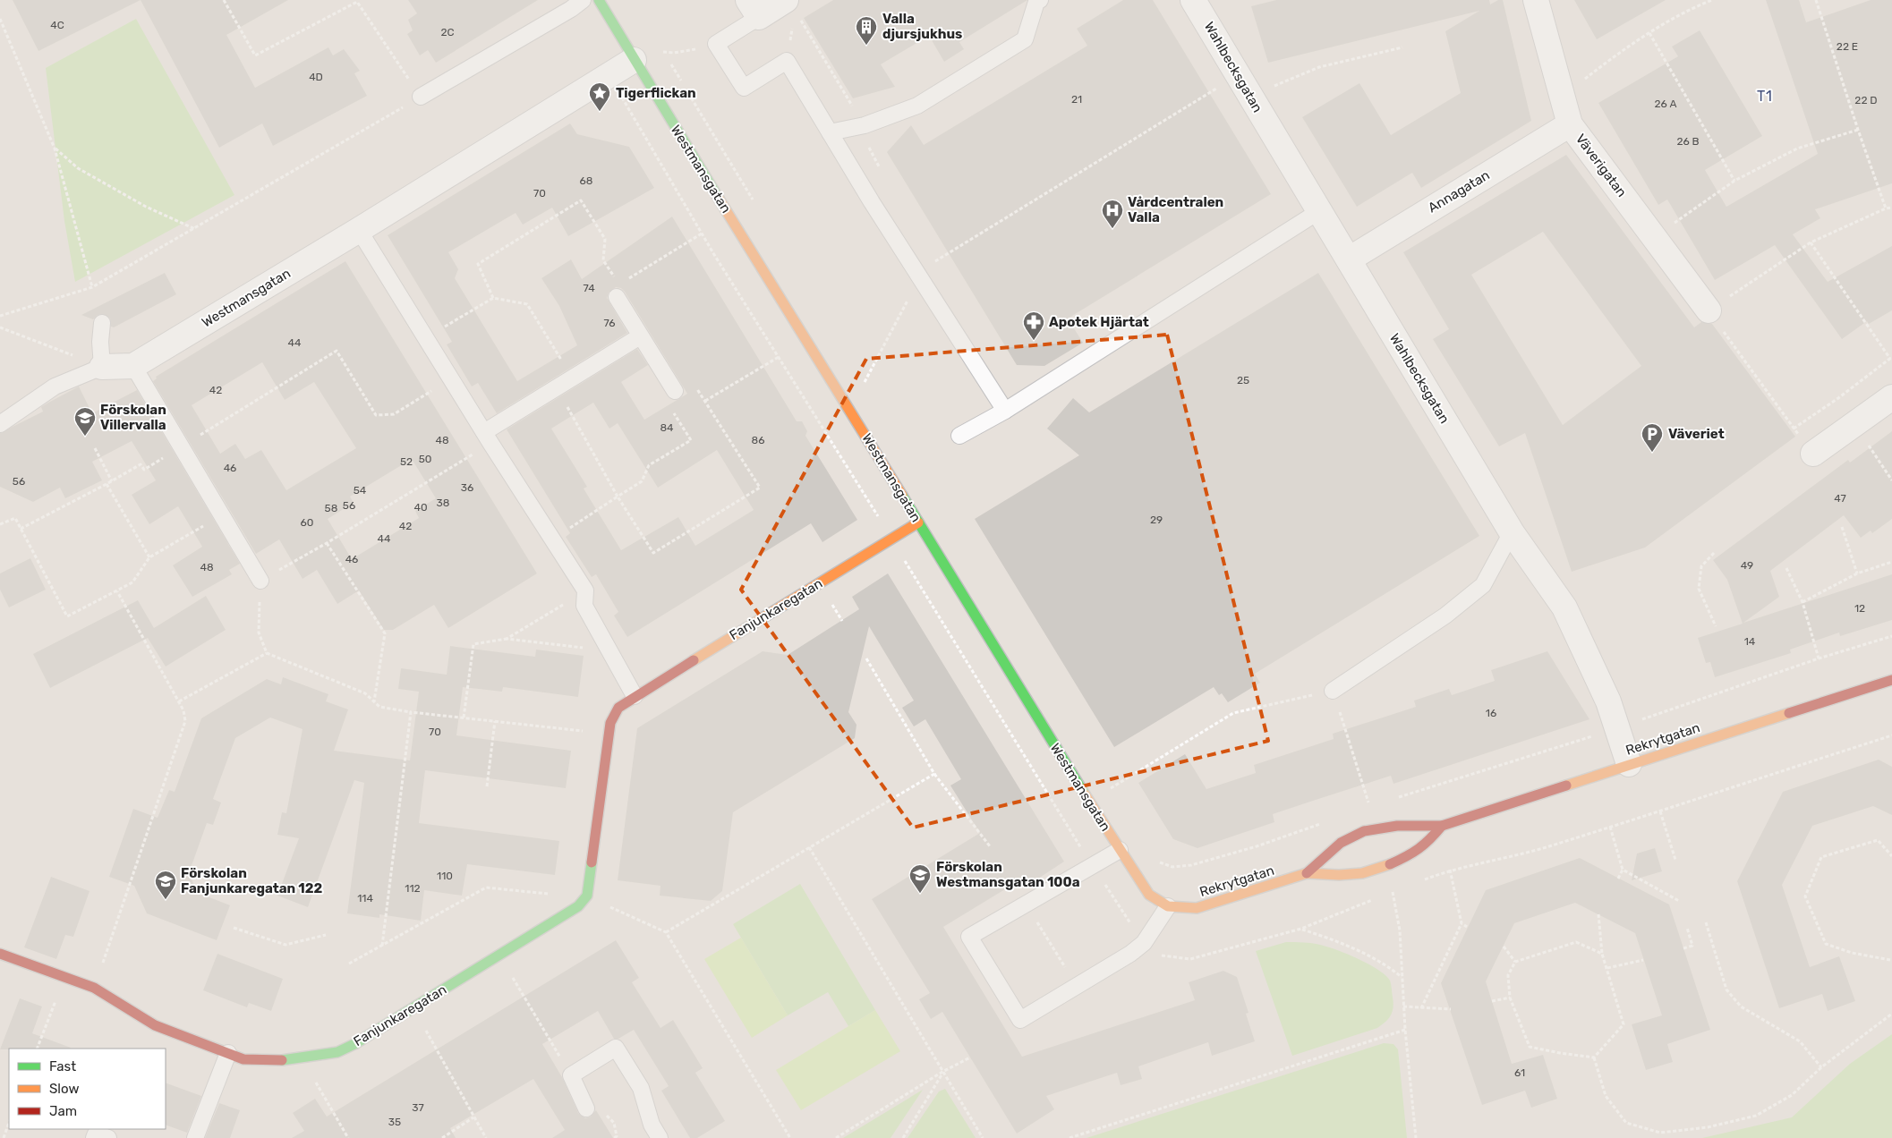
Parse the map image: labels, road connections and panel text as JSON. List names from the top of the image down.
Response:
{
  "streets": {
    "street": [
      "Wahlbecksgatan",
      "Väverigatan",
      "Westmansgatan",
      "Annagatan",
      "Fanjunkaregatan",
      "Rekrytgatan"
    ]
  },
  "crossings": [
    ["Wahlbecksgatan", "Annagatan"],
    ["Wahlbecksgatan", "Rekrytgatan"],
    ["Väverigatan", "Annagatan"],
    ["Westmansgatan", "Fanjunkaregatan"],
    ["Westmansgatan", "Rekrytgatan"]
  ],
  "districts": ["T1"],
  "places": {
    "building": ["Valla djursjukhus"],
    "place": ["Tigerflickan"],
    "hospital": ["Vårdcentralen Valla"],
    "pharmacy": ["Apotek Hjärtat"],
    "school or university": ["Förskolan Villervalla", "Förskolan Westmansgatan 100a", "Förskolan Fanjunkaregatan 122"],
    "parking": ["Väveriet"]
  },
  "house_numbers": [
    "4C",
    "2C",
    "22 E",
    "4D",
    "21",
    "22 D",
    "26 A",
    "26 B",
    "68",
    "70",
    "74",
    "76",
    "44",
    "25",
    "42",
    "84",
    "48",
    "86",
    "50",
    "52",
    "46",
    "56",
    "36",
    "54",
    "47",
    "38",
    "56",
    "40",
    "58",
    "29",
    "60",
    "42",
    "44",
    "46",
    "49",
    "48",
    "12",
    "14",
    "16",
    "70",
    "110",
    "112",
    "114",
    "61",
    "37",
    "35"
  ],
  "legend": ["Fast", "Slow", "Jam"]
}
